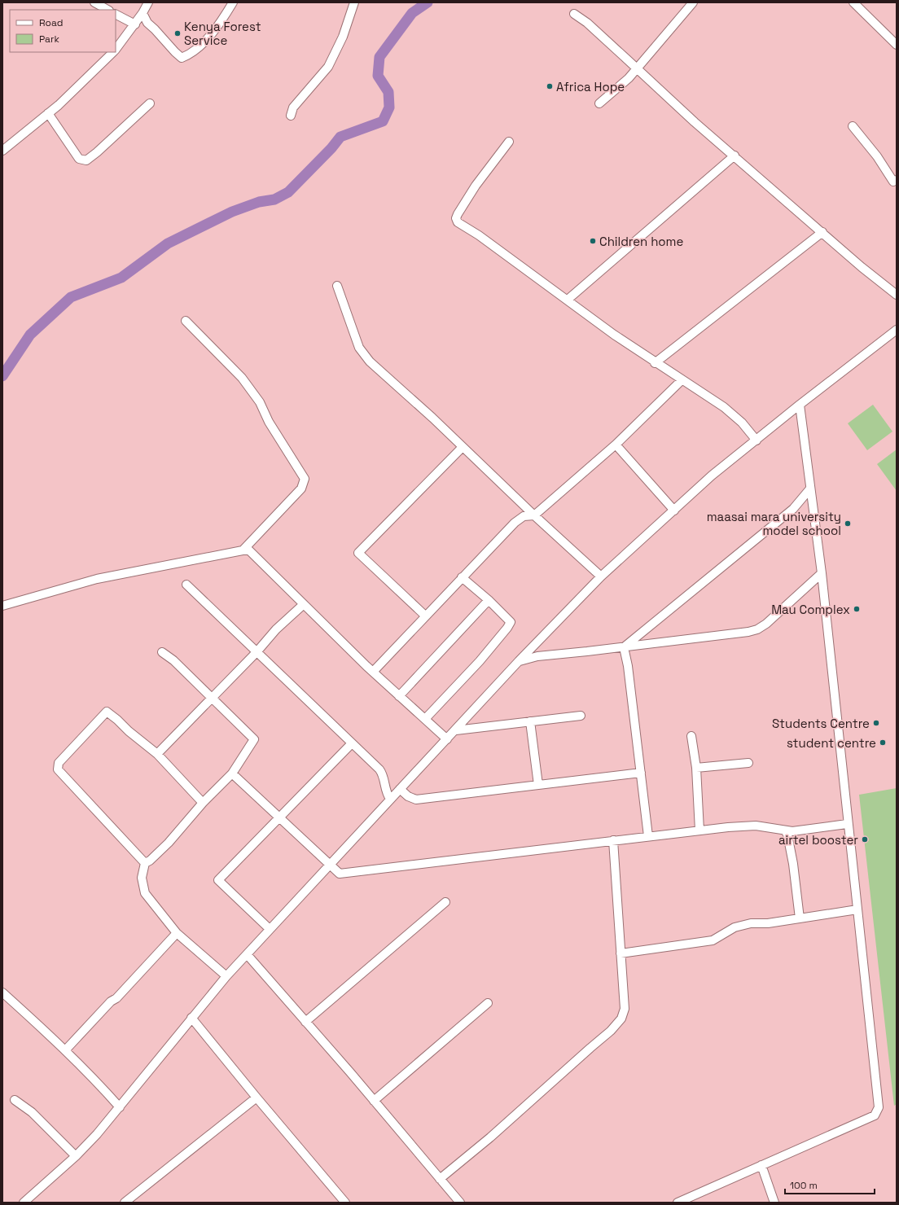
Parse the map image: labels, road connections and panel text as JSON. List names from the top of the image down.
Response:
{
  "places": [
    "Kenya Forest Service",
    "Africa Hope",
    "Children home",
    "maasai mara university model school",
    "Mau Complex",
    "Students Centre",
    "student centre",
    "airtel booster"
  ],
  "legend": ["Road", "Park"],
  "scale_bar": "100 m"
}
